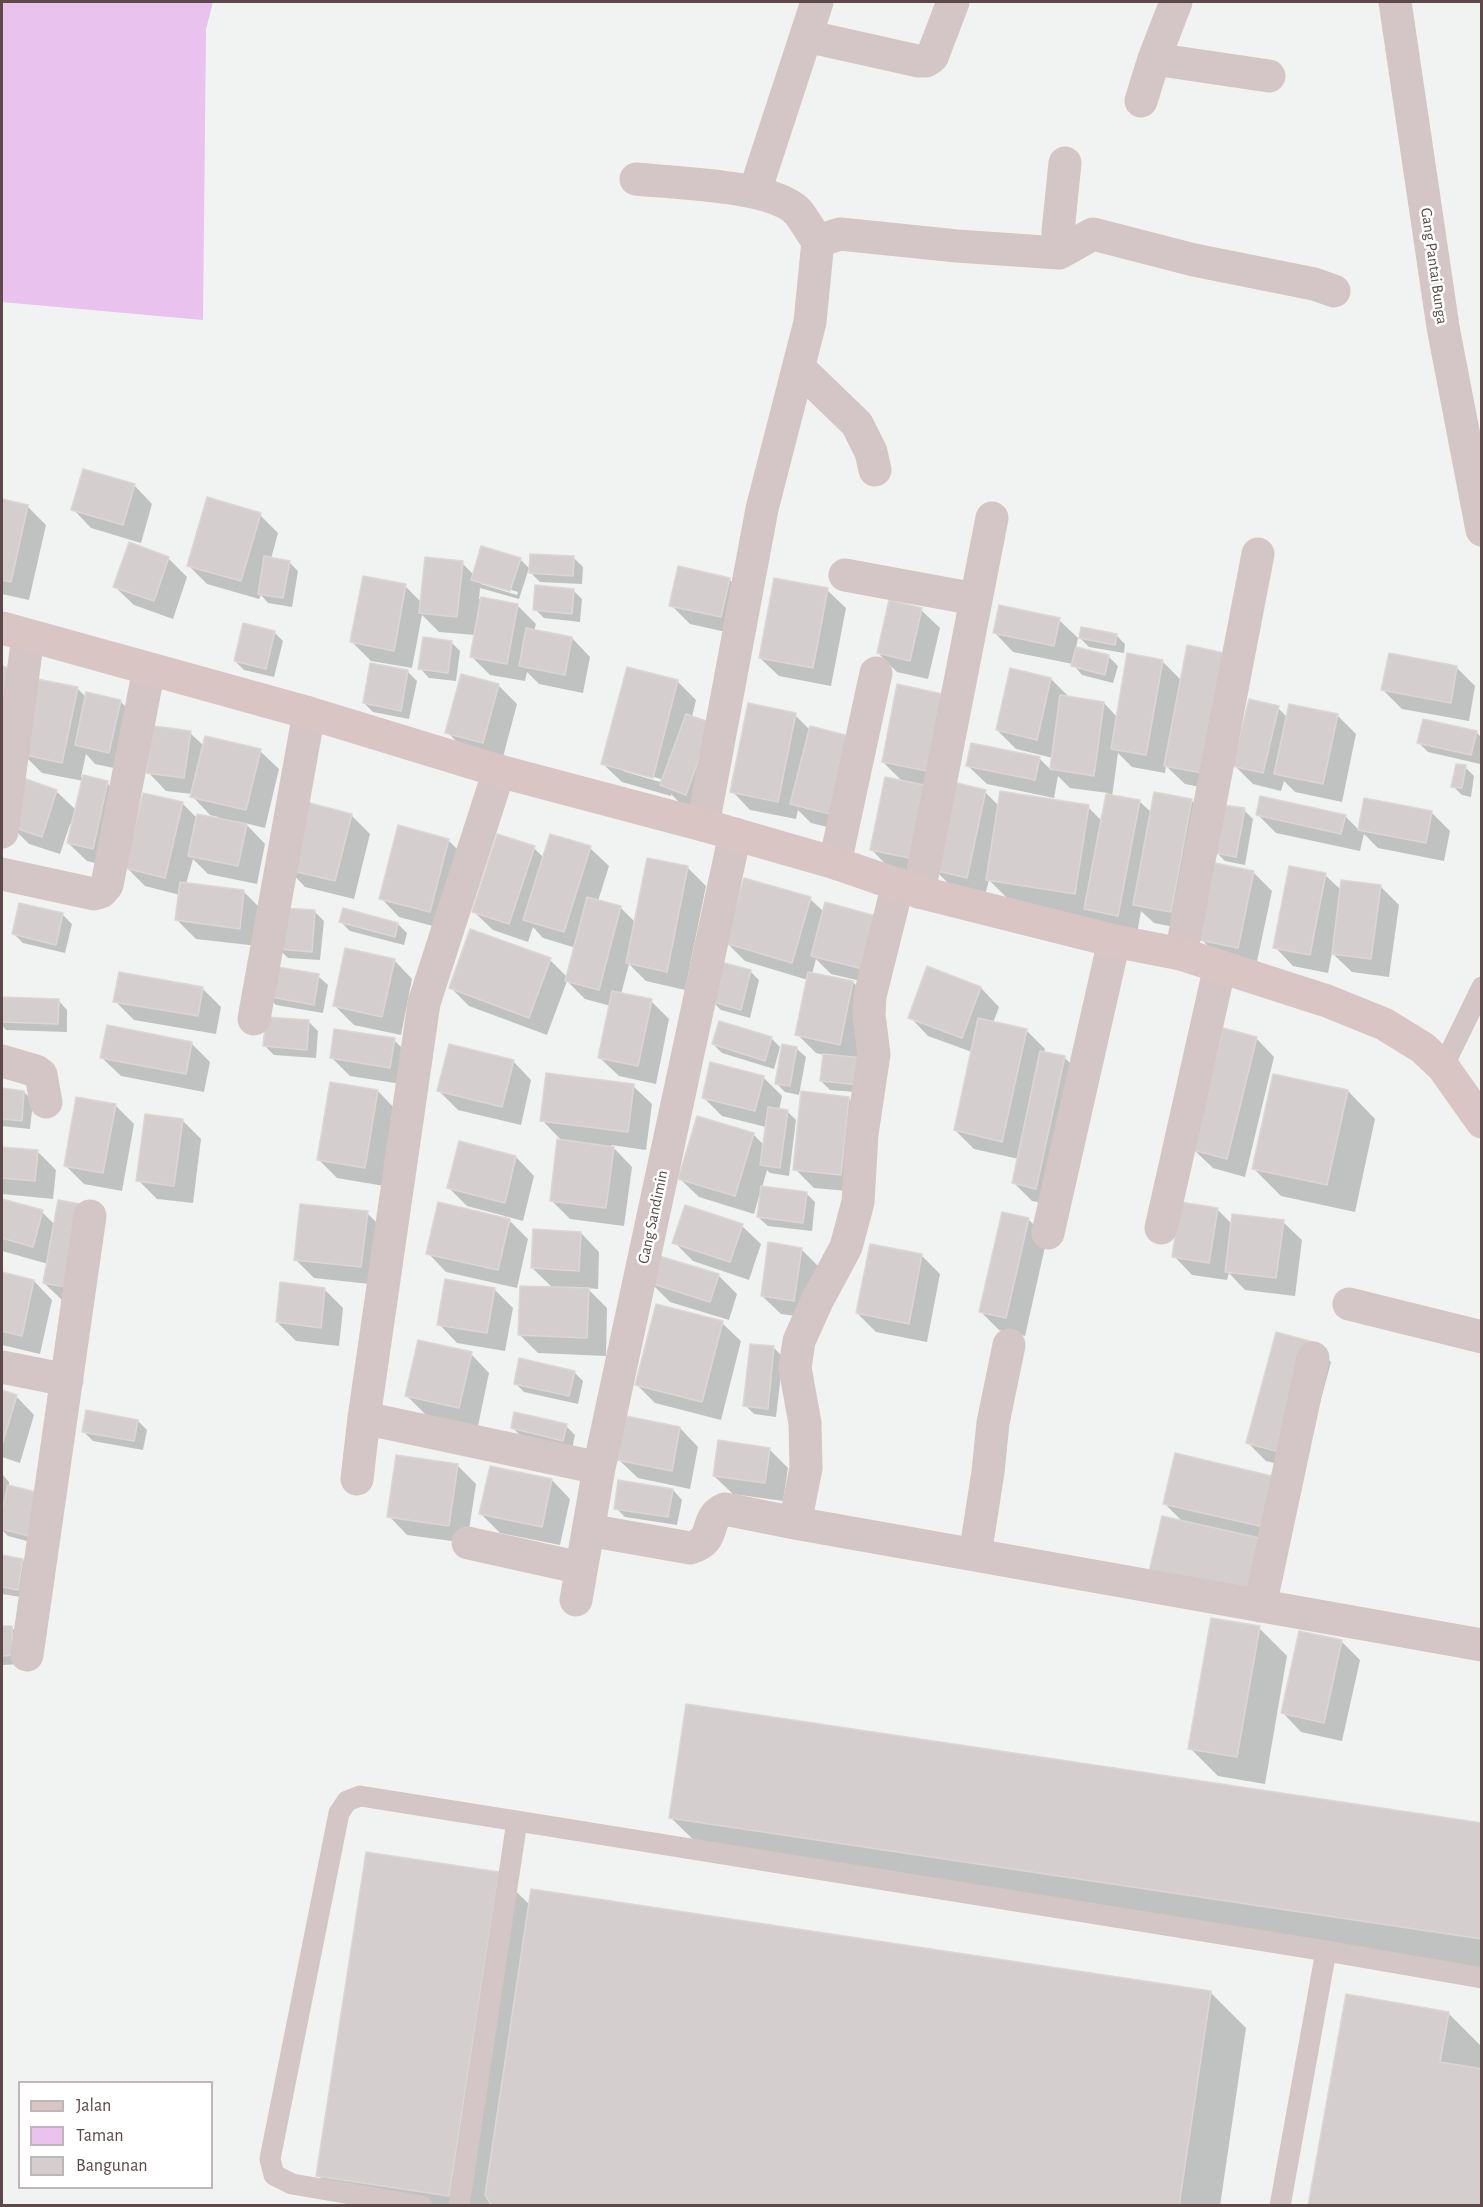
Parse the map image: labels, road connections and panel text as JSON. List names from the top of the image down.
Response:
{
  "streets": {
    "street": ["Gang Pantai Bunga", "Gang Sandimin"]
  },
  "legend": ["Jalan", "Taman", "Bangunan"]
}
